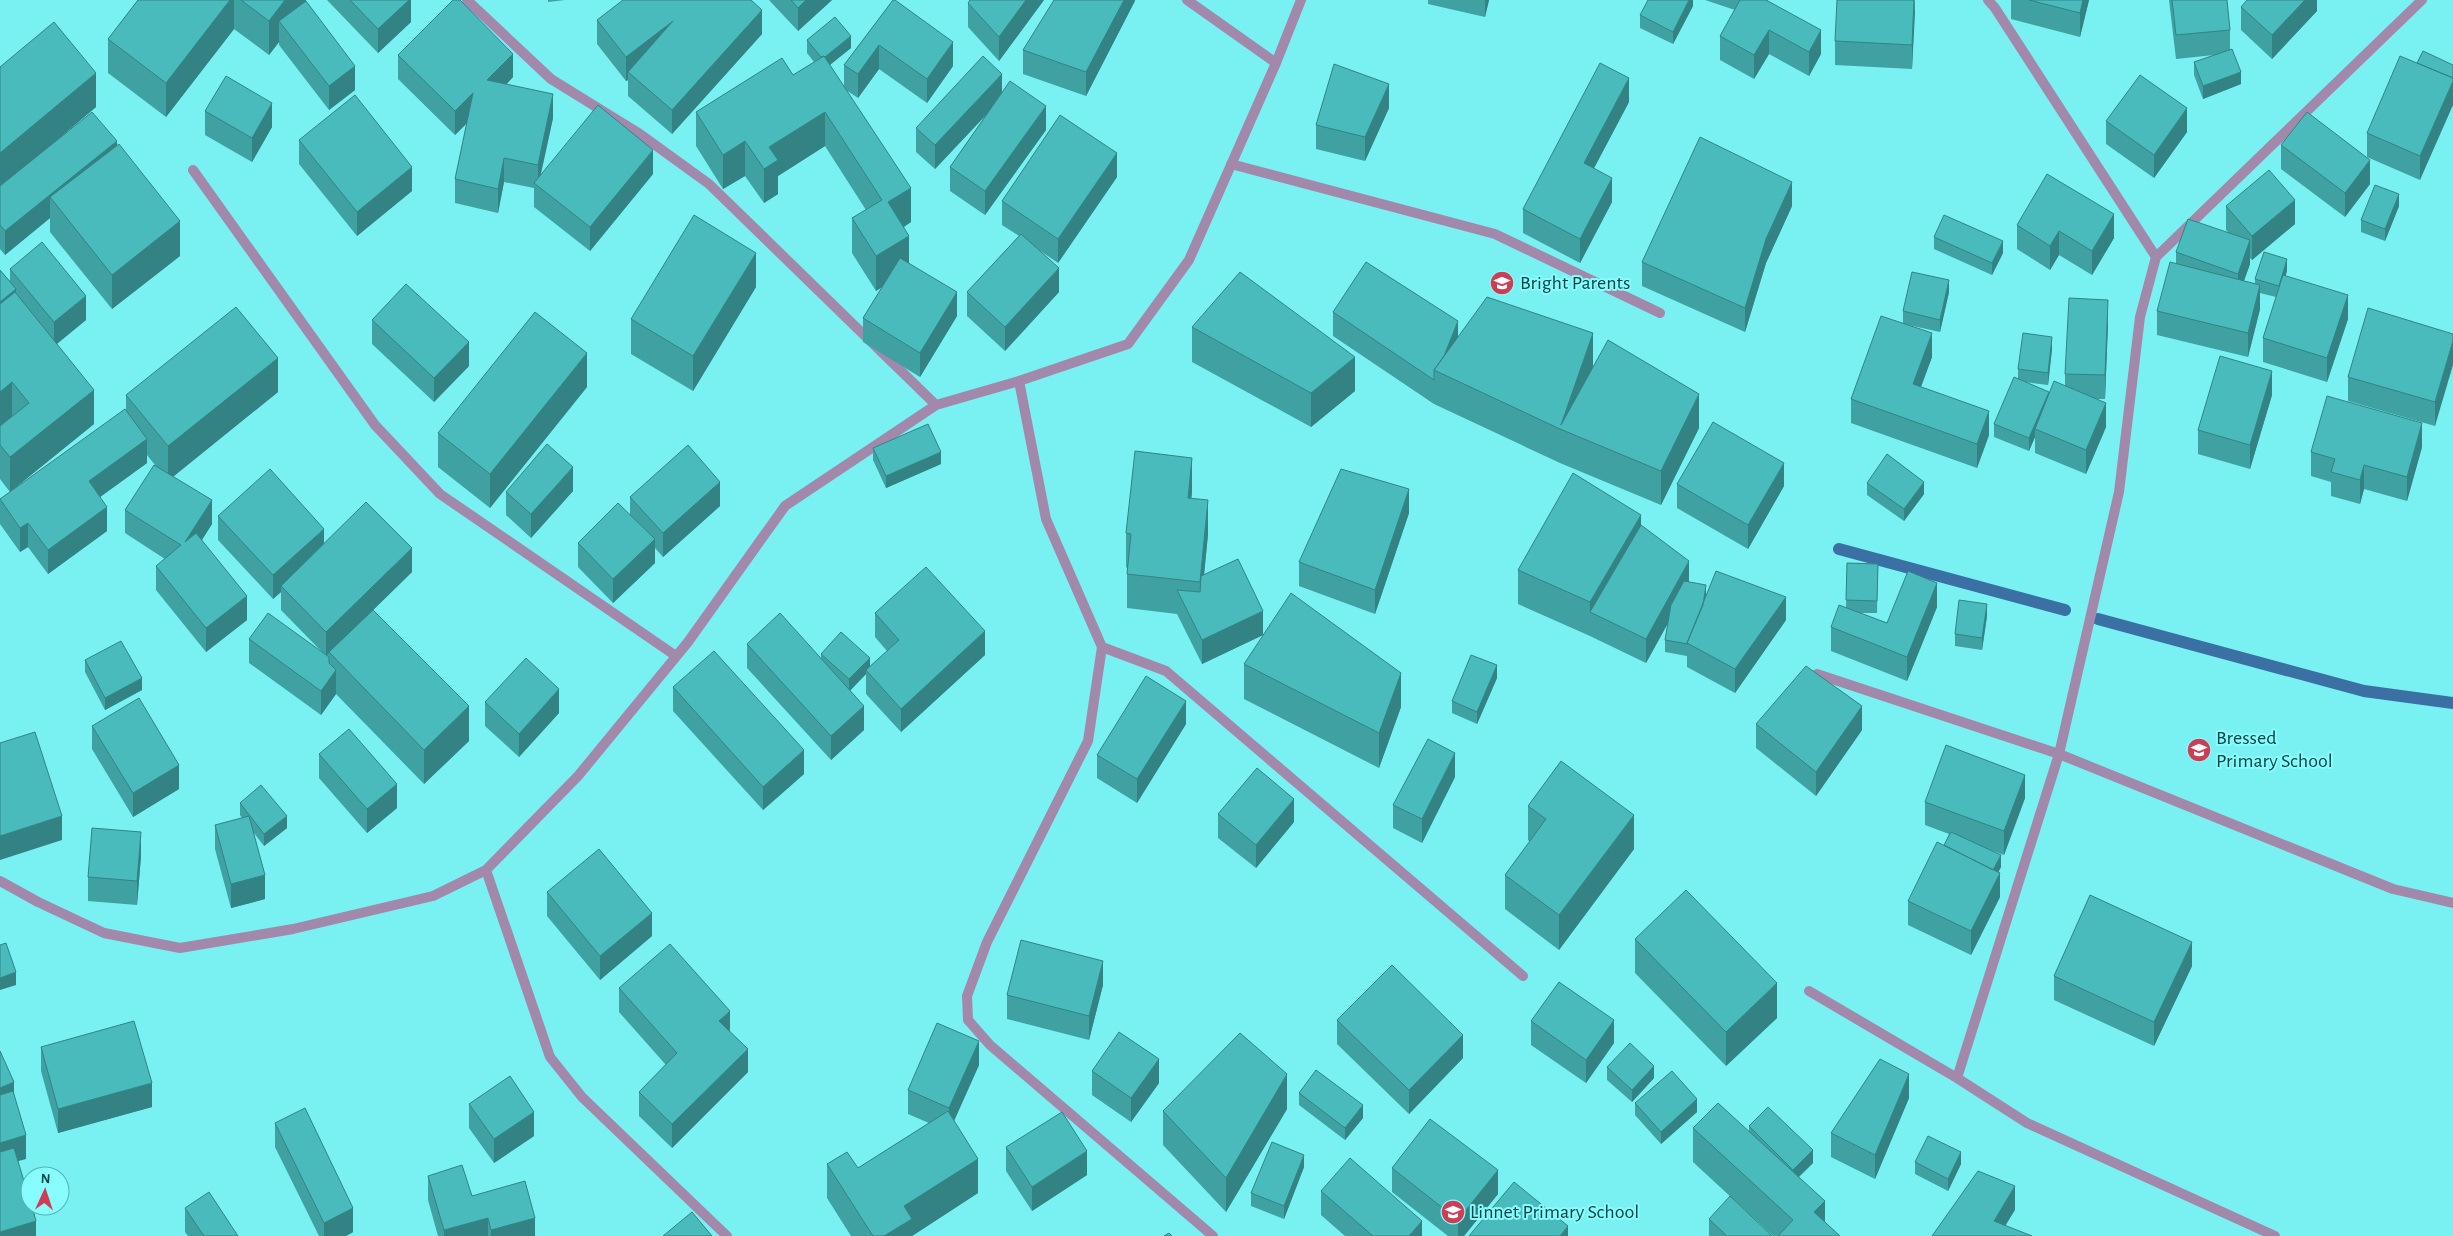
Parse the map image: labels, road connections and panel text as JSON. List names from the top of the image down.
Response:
{
  "places": {
    "school or university": ["Bright Parents", "Bressed Primary School", "Linnet Primary School"]
  },
  "north": "top"
}
